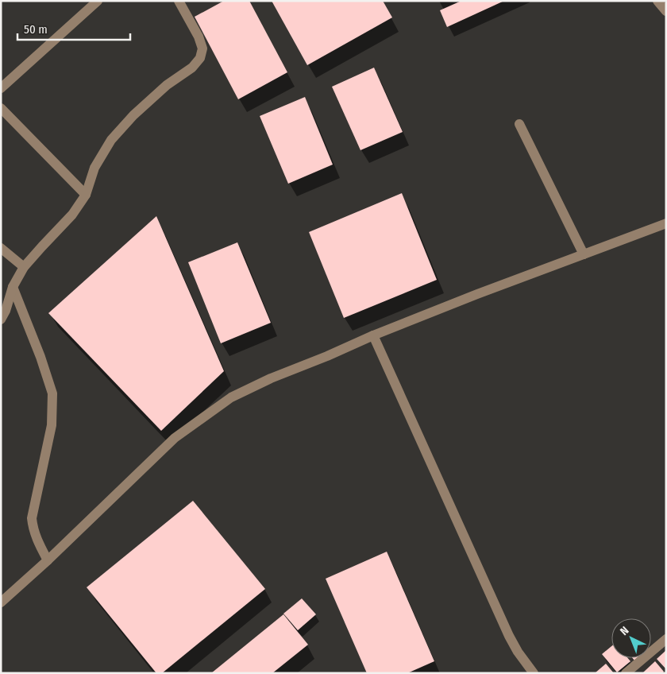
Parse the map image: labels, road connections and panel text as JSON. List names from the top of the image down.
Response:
{
  "scale_bar": "50 m",
  "north": "top left"
}
